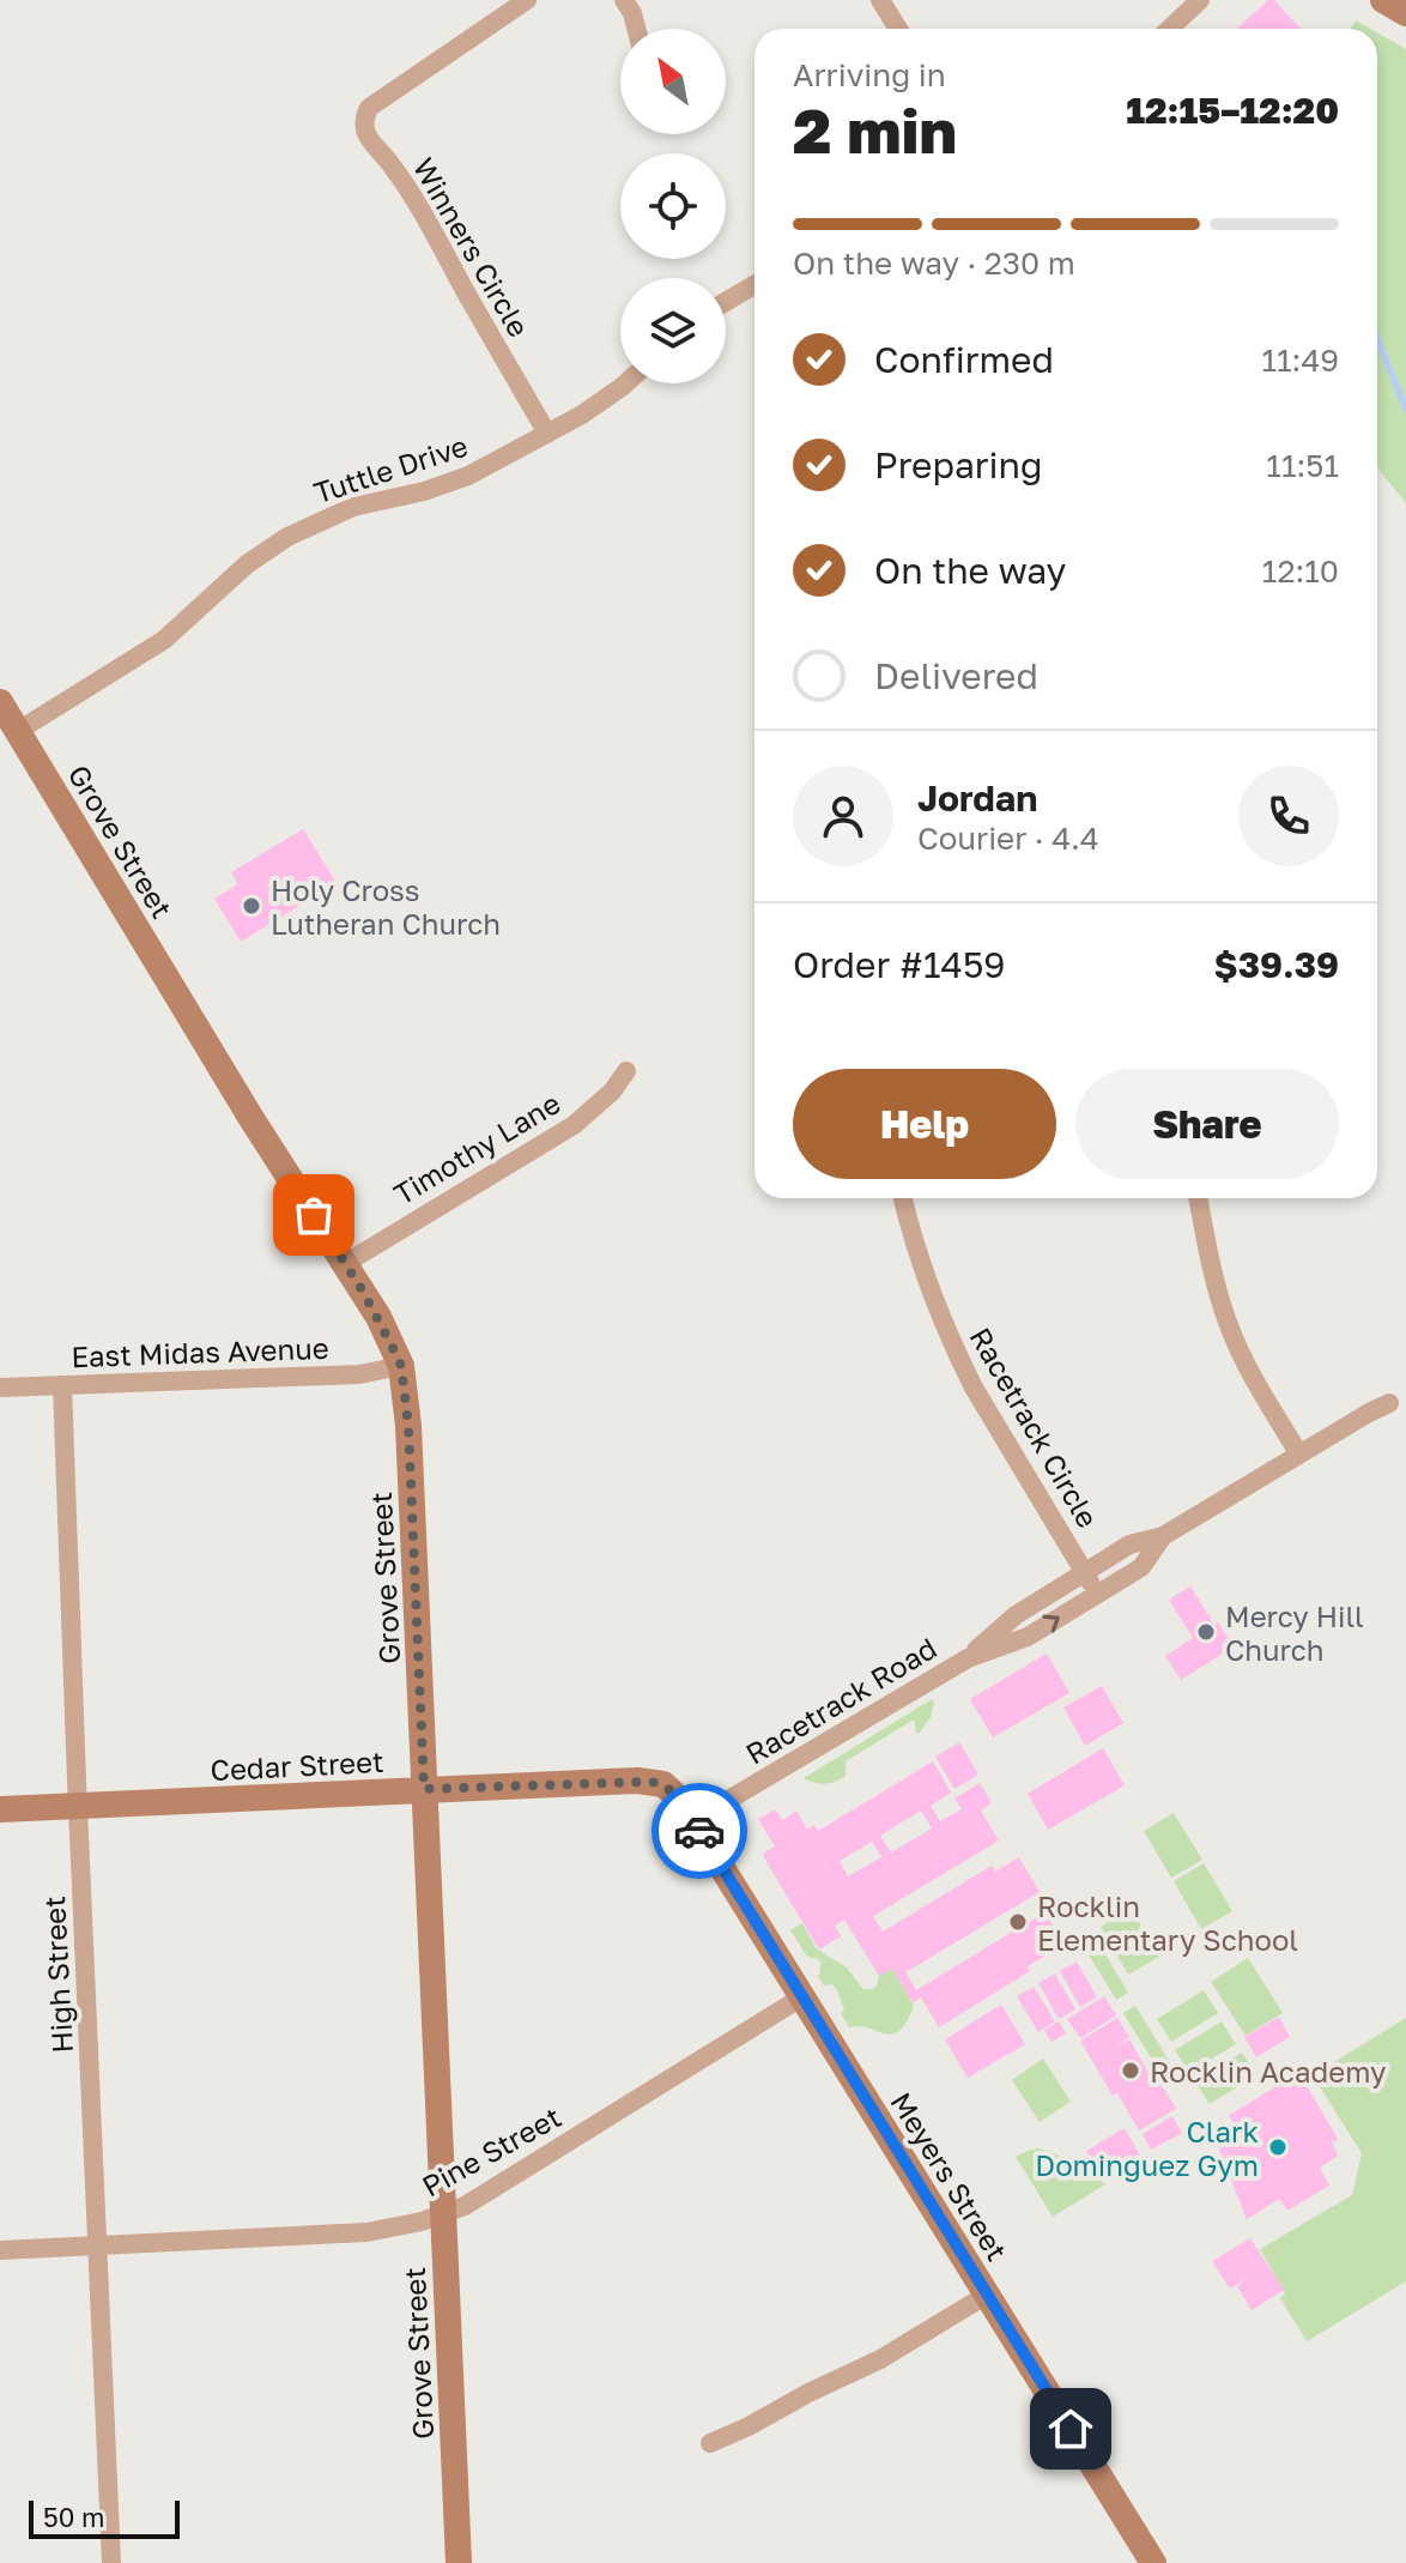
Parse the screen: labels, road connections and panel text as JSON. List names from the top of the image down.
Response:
{
  "streets": {
    "street": [
      "Winners Circle",
      "Tuttle Drive",
      "Grove Street",
      "Timothy Lane",
      "East Midas Avenue",
      "Racetrack Circle",
      "Racetrack Road",
      "Cedar Street",
      "High Street",
      "Pine Street",
      "Meyers Street"
    ]
  },
  "crossings": [
    ["Winners Circle", "Tuttle Drive"],
    ["Tuttle Drive", "Grove Street"],
    ["Grove Street", "Timothy Lane"],
    ["Grove Street", "East Midas Avenue"],
    ["Grove Street", "Cedar Street"],
    ["Grove Street", "Pine Street"],
    ["East Midas Avenue", "High Street"],
    ["Racetrack Circle", "Racetrack Road"],
    ["Racetrack Road", "Cedar Street"],
    ["Racetrack Road", "Meyers Street"],
    ["Cedar Street", "High Street"],
    ["Cedar Street", "Meyers Street"],
    ["High Street", "Pine Street"],
    ["Pine Street", "Meyers Street"]
  ],
  "places": [
    "Holy Cross Lutheran Church",
    "Mercy Hill Church",
    "Rocklin Elementary School",
    "Rocklin Academy",
    "Clark Dominguez Gym"
  ],
  "scale_bar": "50 m",
  "north": "top left",
  "page": {
    "heading": ["2 min", "Arriving in", "12:15–12:20"],
    "panel": [
      "Jordan",
      "Courier · 4.4",
      "Order #1459",
      "$39.39"
    ],
    "bar": "On the way · 230 m",
    "list": [
      ["Confirmed", "11:49"],
      ["Preparing", "11:51"],
      ["On the way", "12:10"],
      "Delivered"
    ],
    "buttons": ["Help", "Share"],
    "scale": "50 m"
  }
}
